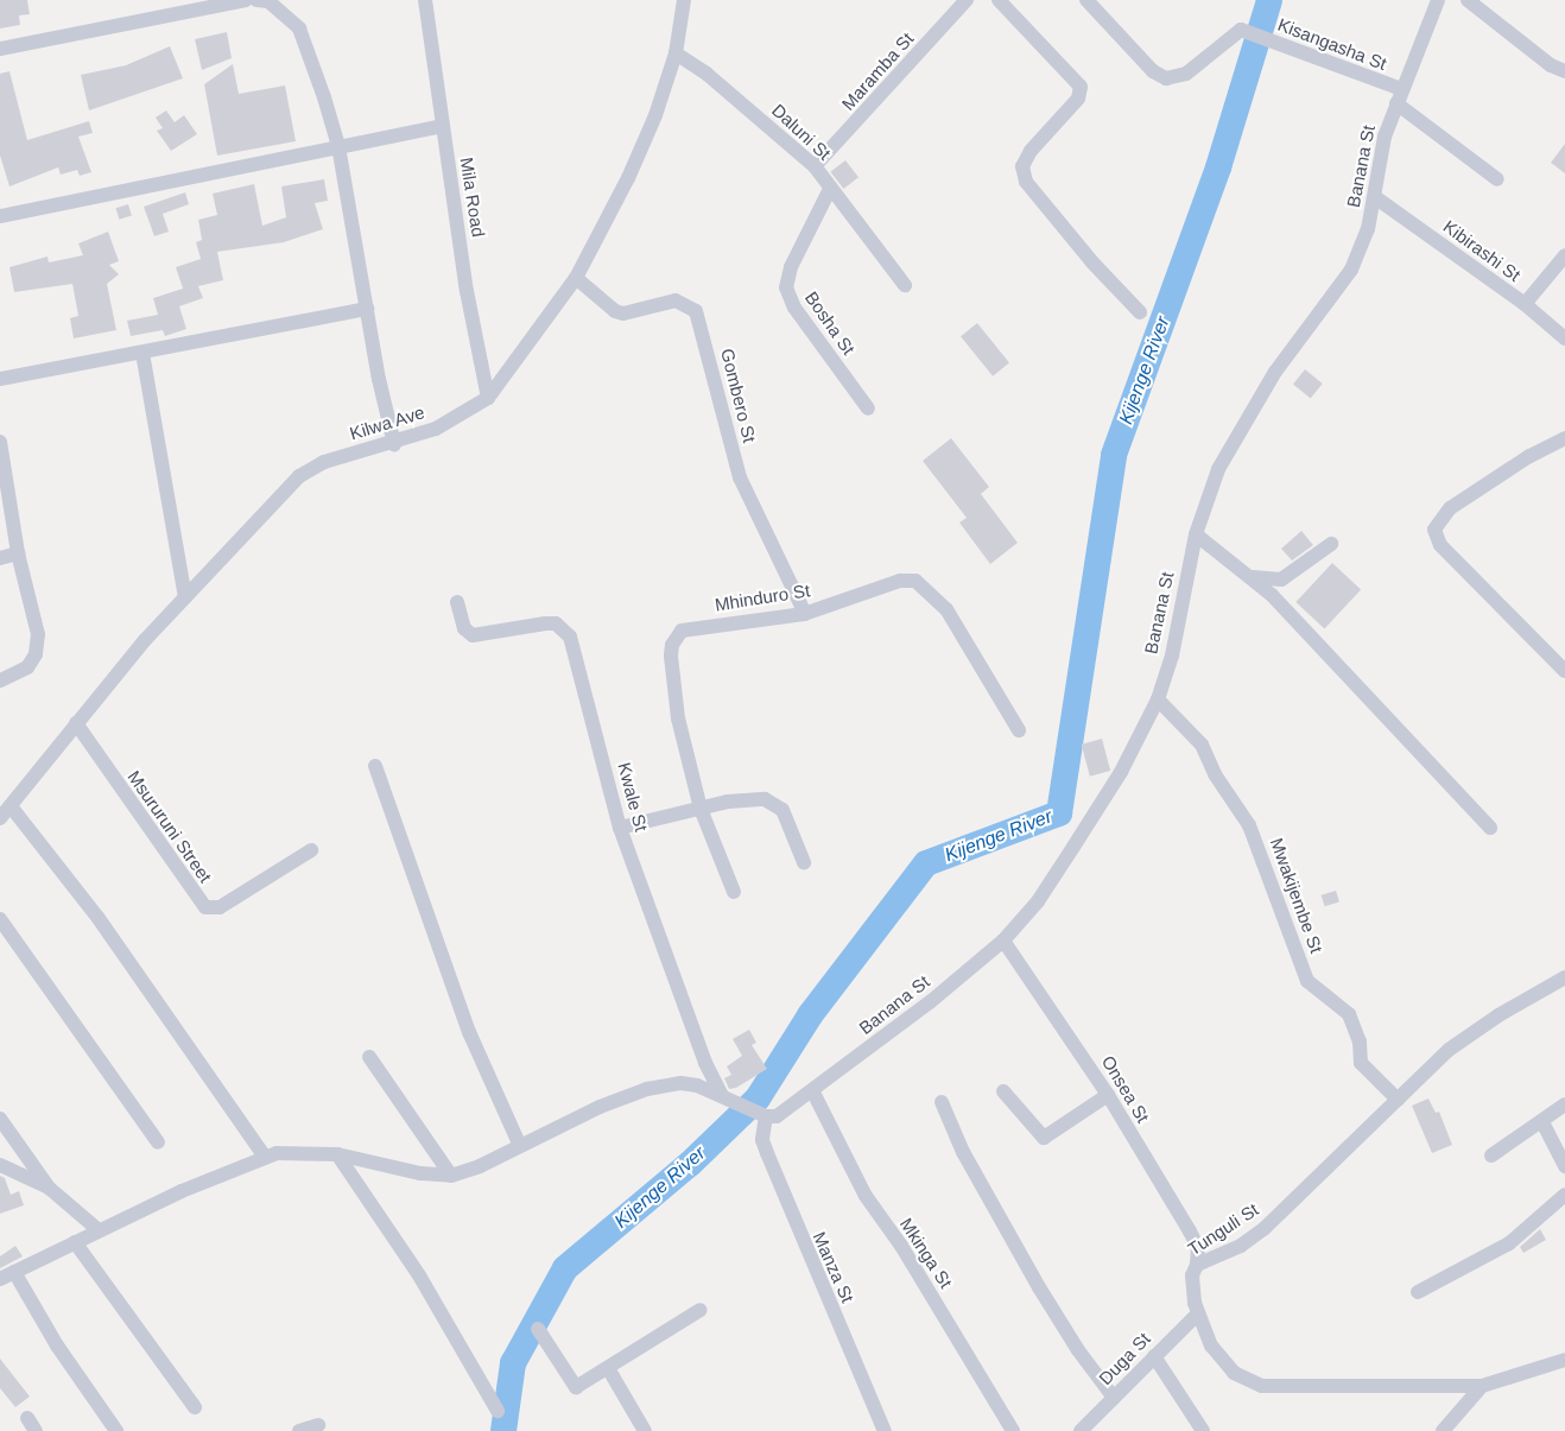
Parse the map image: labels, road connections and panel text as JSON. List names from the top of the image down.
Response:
{
  "streets": {
    "street": [
      "Kisangasha St",
      "Maramba St",
      "Daluni St",
      "Banana St",
      "Mila Road",
      "Kibirashi St",
      "Bosha St",
      "Gombero St",
      "Kilwa Ave",
      "Mhinduro St",
      "Kwale St",
      "Msururuni Street",
      "Mwakijembe St",
      "Onsea St",
      "Tunguli St",
      "Mkinga St",
      "Manza St",
      "Duga St"
    ]
  },
  "crossings": [
    ["Kisangasha St", "Banana St"],
    ["Maramba St", "Daluni St"],
    ["Daluni St", "Bosha St"],
    ["Daluni St", "Kilwa Ave"],
    ["Banana St", "Kibirashi St"],
    ["Banana St", "Mwakijembe St"],
    ["Banana St", "Onsea St"],
    ["Banana St", "Mkinga St"],
    ["Banana St", "Manza St"],
    ["Mila Road", "Kilwa Ave"],
    ["Gombero St", "Kilwa Ave"],
    ["Gombero St", "Mhinduro St"],
    ["Kilwa Ave", "Msururuni Street"],
    ["Mwakijembe St", "Tunguli St"],
    ["Onsea St", "Tunguli St"],
    ["Tunguli St", "Duga St"]
  ],
  "water": ["Kijenge River"]
}
